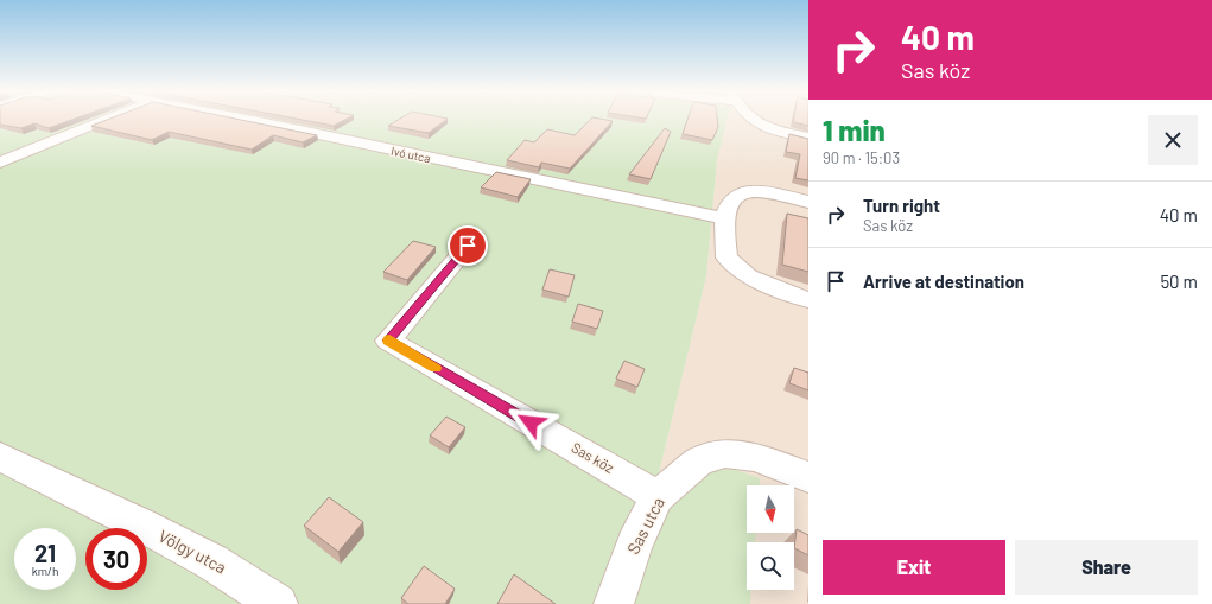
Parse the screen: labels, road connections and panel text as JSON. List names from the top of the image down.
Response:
{
  "streets": {
    "street": [
      "Ivó utca",
      "Sas köz",
      "Sas utca",
      "Völgy utca"
    ]
  },
  "crossings": [
    ["Sas köz", "Sas utca"]
  ],
  "north": "bottom",
  "page": {
    "turn": ["40 m", "Sas köz"],
    "heading": ["1 min", "90 m · 15:03"],
    "list": [
      {
        "name": "Turn right",
        "note": "Sas köz",
        "value": "40 m"
      },
      {
        "name": "Arrive at destination",
        "value": "50 m"
      }
    ],
    "speed": "21 km/h",
    "limit": "30",
    "buttons": ["Exit", "Share"]
  }
}
